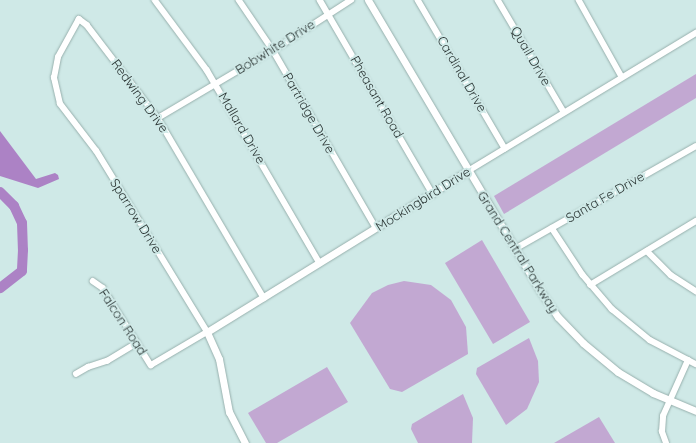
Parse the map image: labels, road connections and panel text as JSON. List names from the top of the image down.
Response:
{
  "streets": {
    "street": [
      "Bobwhite Drive",
      "Quail Drive",
      "Cardinal Drive",
      "Redwing Drive",
      "Pheasant Road",
      "Partridge Drive",
      "Mallard Drive",
      "Santa Fe Drive",
      "Mockingbird Drive",
      "Sparrow Drive",
      "Grand Central Parkway",
      "Falcon Road"
    ]
  },
  "crossings": [
    ["Bobwhite Drive", "Redwing Drive"],
    ["Bobwhite Drive", "Pheasant Road"],
    ["Bobwhite Drive", "Partridge Drive"],
    ["Bobwhite Drive", "Mallard Drive"],
    ["Quail Drive", "Mockingbird Drive"],
    ["Cardinal Drive", "Mockingbird Drive"],
    ["Redwing Drive", "Mockingbird Drive"],
    ["Redwing Drive", "Sparrow Drive"],
    ["Pheasant Road", "Mockingbird Drive"],
    ["Partridge Drive", "Mockingbird Drive"],
    ["Mallard Drive", "Mockingbird Drive"],
    ["Santa Fe Drive", "Grand Central Parkway"],
    ["Mockingbird Drive", "Sparrow Drive"],
    ["Mockingbird Drive", "Grand Central Parkway"],
    ["Mockingbird Drive", "Falcon Road"]
  ]
}
